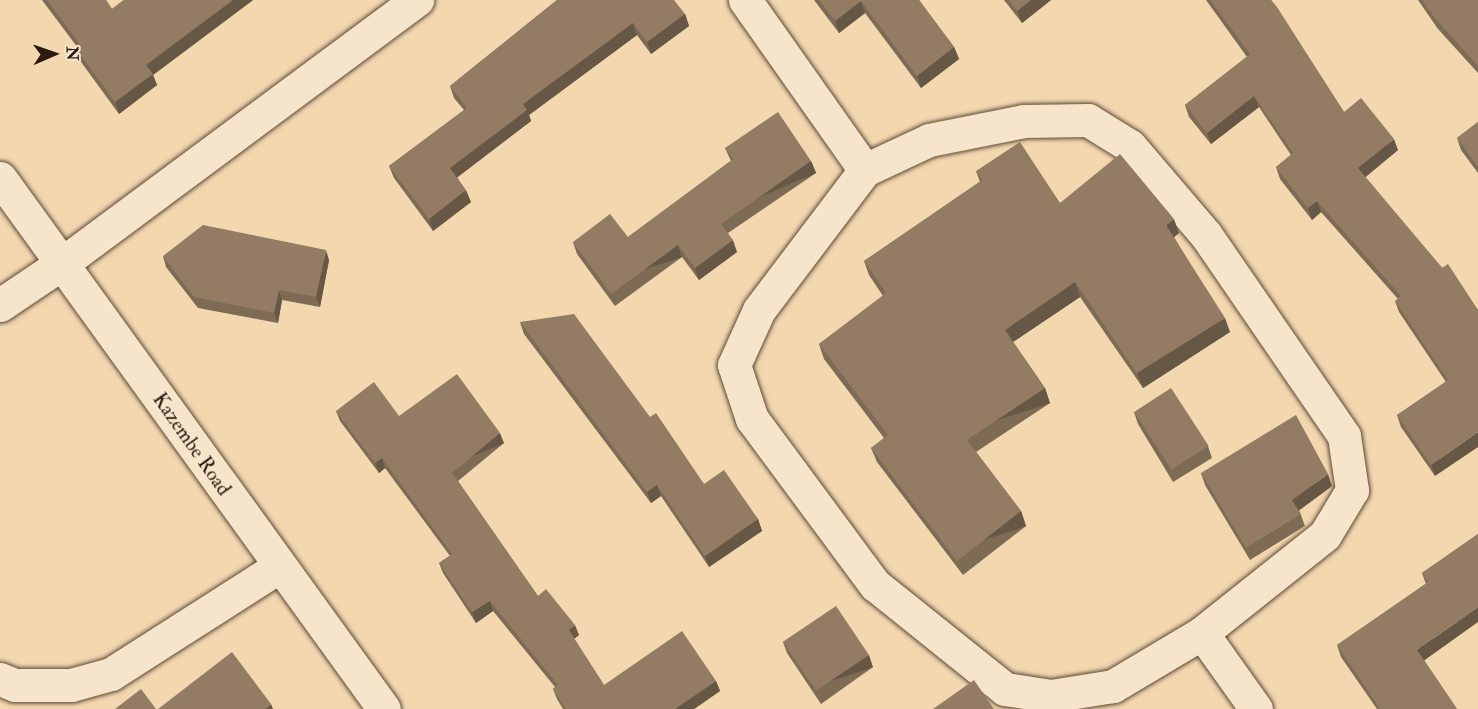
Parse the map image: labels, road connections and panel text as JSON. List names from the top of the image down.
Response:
{
  "streets": {
    "street": ["Kazembe Road"]
  },
  "north": "right"
}
